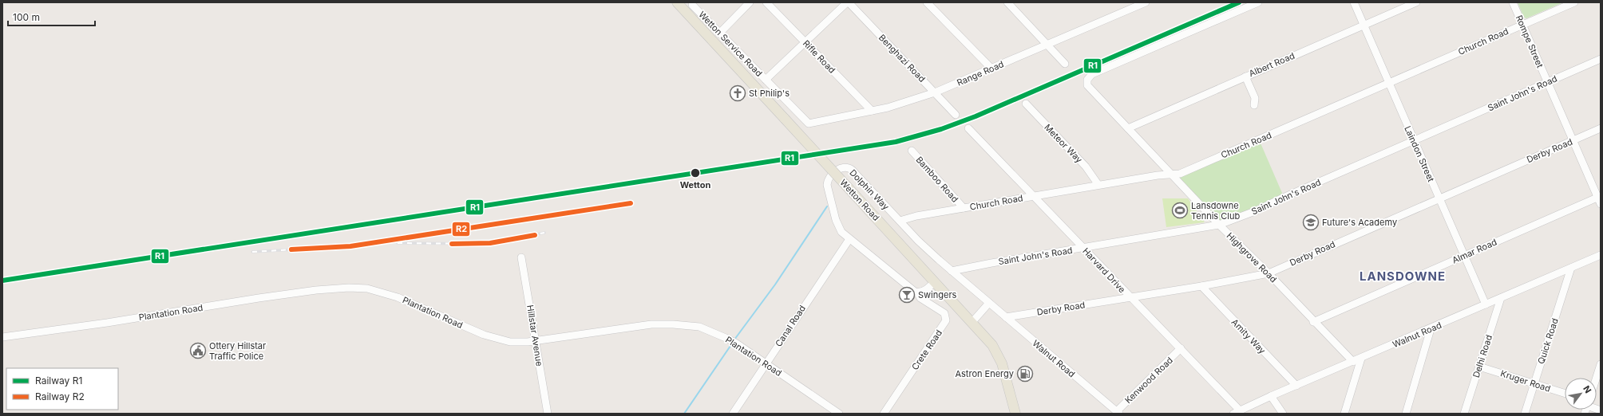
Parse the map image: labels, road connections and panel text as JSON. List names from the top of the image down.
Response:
{
  "streets": {
    "main road": ["Wetton Road"],
    "street": [
      "Church Road",
      "Rompe Street",
      "Wetton Service Road",
      "Rifle Road",
      "Benghazi Road",
      "Albert Road",
      "Range Road",
      "Saint John's Road",
      "Meteor Way",
      "Derby Road",
      "Laindon Street",
      "Bamboo Road",
      "Dolphin Way",
      "Almar Road",
      "Highgrove Road",
      "Harvard Drive",
      "Plantation Road",
      "Canal Road",
      "Walnut Road",
      "Hillstar Avenue",
      "Amity Way",
      "Quick Road",
      "Crete Road",
      "Delhi Road",
      "Kenwood Road",
      "Kruger Road"
    ]
  },
  "crossings": [
    ["Church Road", "Rompe Street"],
    ["Church Road", "Meteor Way"],
    ["Church Road", "Laindon Street"],
    ["Church Road", "Bamboo Road"],
    ["Church Road", "Dolphin Way"],
    ["Church Road", "Highgrove Road"],
    ["Church Road", "Harvard Drive"],
    ["Rompe Street", "Saint John's Road"],
    ["Rompe Street", "Derby Road"],
    ["Rompe Street", "Almar Road"],
    ["Wetton Service Road", "Range Road"],
    ["Rifle Road", "Range Road"],
    ["Benghazi Road", "Range Road"],
    ["Albert Road", "Laindon Street"],
    ["Albert Road", "Highgrove Road"],
    ["Saint John's Road", "Laindon Street"],
    ["Saint John's Road", "Dolphin Way"],
    ["Saint John's Road", "Highgrove Road"],
    ["Saint John's Road", "Harvard Drive"],
    ["Derby Road", "Laindon Street"],
    ["Derby Road", "Highgrove Road"],
    ["Derby Road", "Harvard Drive"],
    ["Derby Road", "Walnut Road"],
    ["Derby Road", "Amity Way"],
    ["Laindon Street", "Almar Road"],
    ["Laindon Street", "Walnut Road"],
    ["Dolphin Way", "Canal Road"],
    ["Dolphin Way", "Walnut Road"],
    ["Dolphin Way", "Crete Road"],
    ["Almar Road", "Highgrove Road"],
    ["Highgrove Road", "Walnut Road"],
    ["Harvard Drive", "Walnut Road"],
    ["Harvard Drive", "Kenwood Road"],
    ["Plantation Road", "Canal Road"],
    ["Plantation Road", "Hillstar Avenue"],
    ["Walnut Road", "Amity Way"],
    ["Walnut Road", "Quick Road"],
    ["Walnut Road", "Delhi Road"],
    ["Walnut Road", "Kenwood Road"],
    ["Quick Road", "Kruger Road"],
    ["Delhi Road", "Kruger Road"]
  ],
  "districts": ["LANSDOWNE"],
  "places": {
    "church": ["St Philip's"],
    "other": ["Wetton"],
    "sports": ["Lansdowne Tennis Club"],
    "school or university": ["Future's Academy"],
    "bar": ["Swingers"],
    "public building": ["Ottery Hillstar Traffic Police"],
    "fuel station": ["Astron Energy"]
  },
  "lines": ["rail line R1", "rail line R2"],
  "legend": ["Railway R1", "Railway R2"],
  "scale_bar": "100 m",
  "north": "top right"
}
